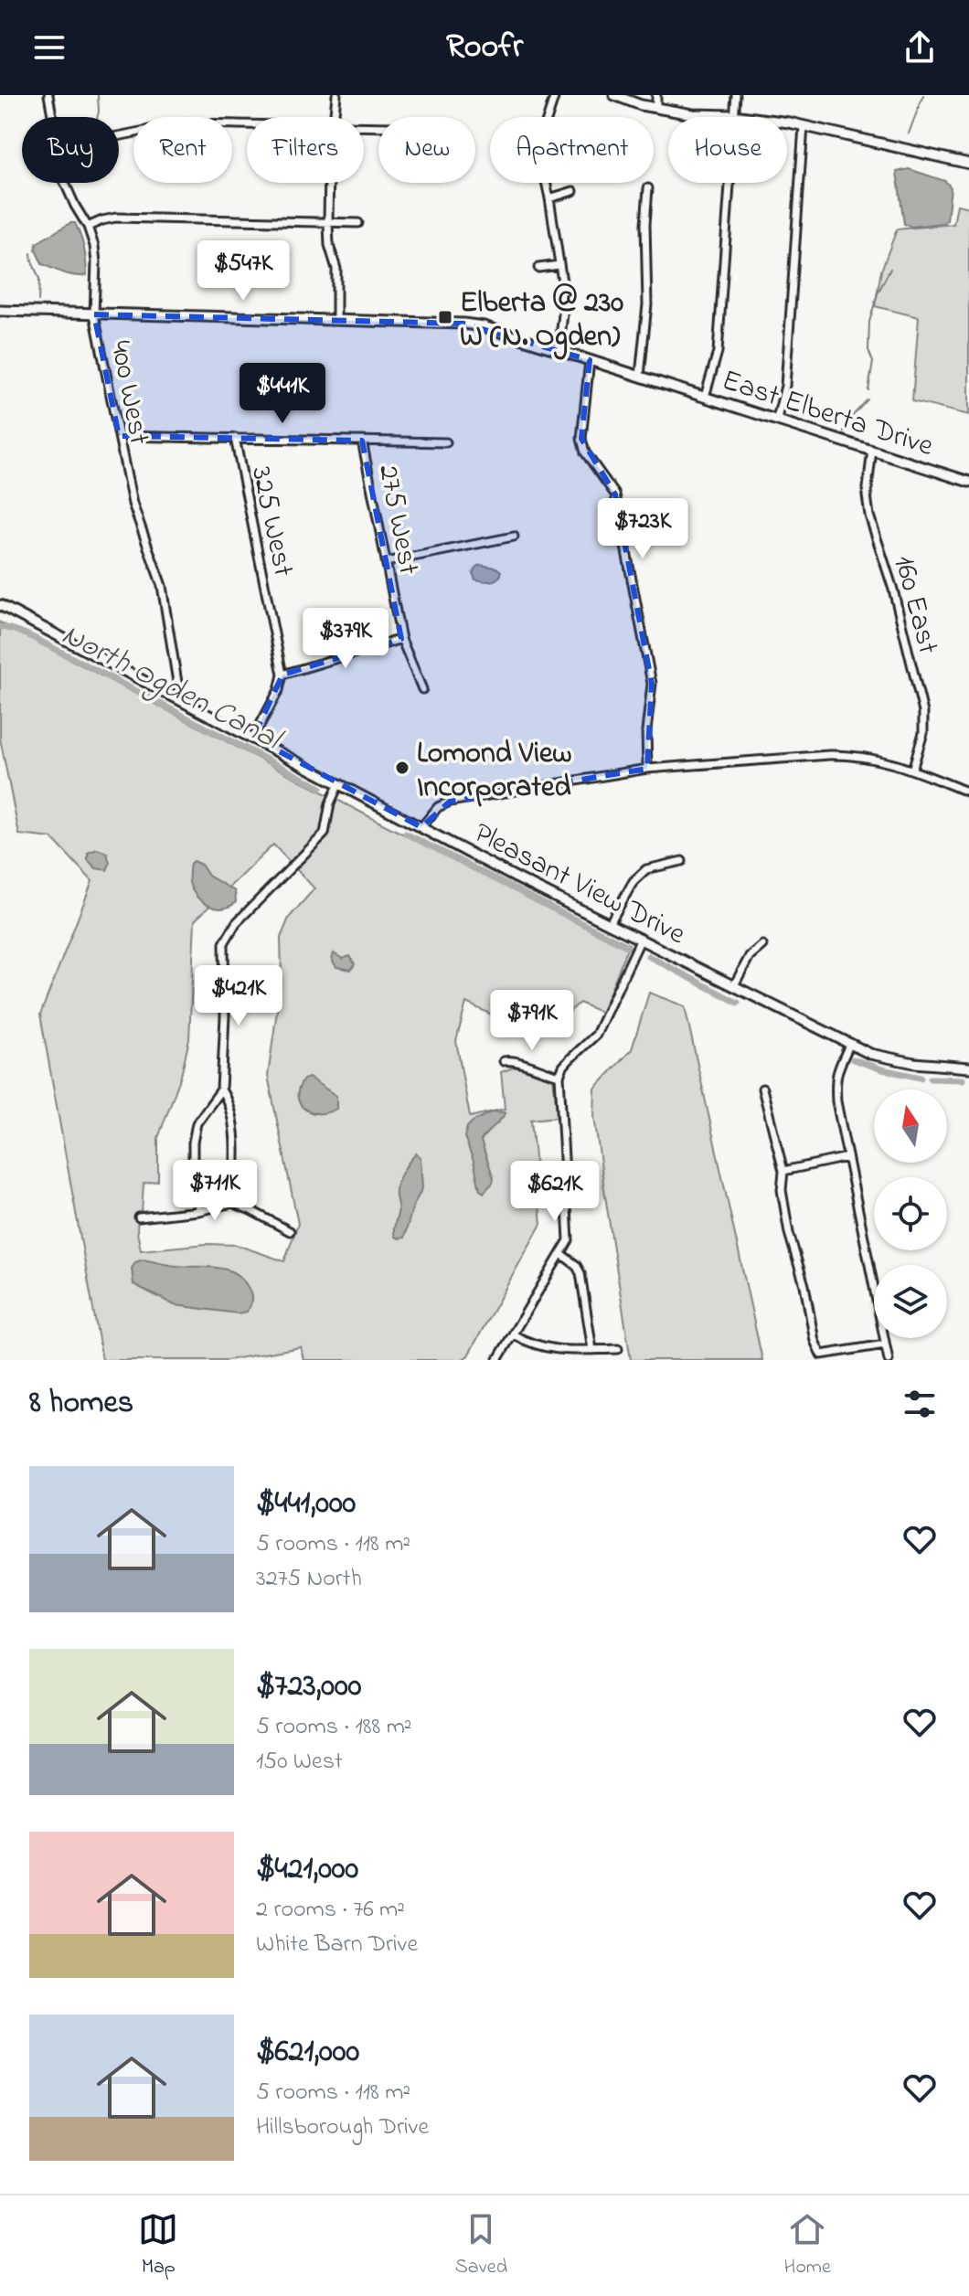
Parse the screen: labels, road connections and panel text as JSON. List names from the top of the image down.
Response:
{
  "streets": {
    "street": [
      "400 West",
      "East Elberta Drive",
      "275 West",
      "325 West",
      "160 East",
      "Pleasant View Drive"
    ]
  },
  "crossings": [
    ["400 West", "East Elberta Drive"],
    ["400 West", "Pleasant View Drive"],
    ["East Elberta Drive", "160 East"]
  ],
  "water": ["North Ogden Canal"],
  "places": {
    "transit": ["Elberta @ 230 W (N. Ogden)"],
    "other": ["Lomond View Incorporated"]
  },
  "north": "top",
  "page": {
    "header": "Roofr",
    "chip": [
      "Buy",
      "Rent",
      "Filters",
      "New",
      "Apartment",
      "House"
    ],
    "price": [
      "$547K",
      "$441K",
      "$723K",
      "$379K",
      "$421K",
      "$791K",
      "$711K",
      "$621K"
    ],
    "heading": "8 homes",
    "list": [
      {
        "name": "$441,000",
        "note": "5 rooms · 118 m² · 3275 North"
      },
      {
        "name": "$723,000",
        "note": "5 rooms · 188 m² · 150 West"
      },
      {
        "name": "$421,000",
        "note": "2 rooms · 76 m² · White Barn Drive"
      },
      {
        "name": "$621,000",
        "note": "5 rooms · 118 m² · Hillsborough Drive"
      }
    ],
    "tabs": ["Map", "Saved", "Home"]
  }
}
